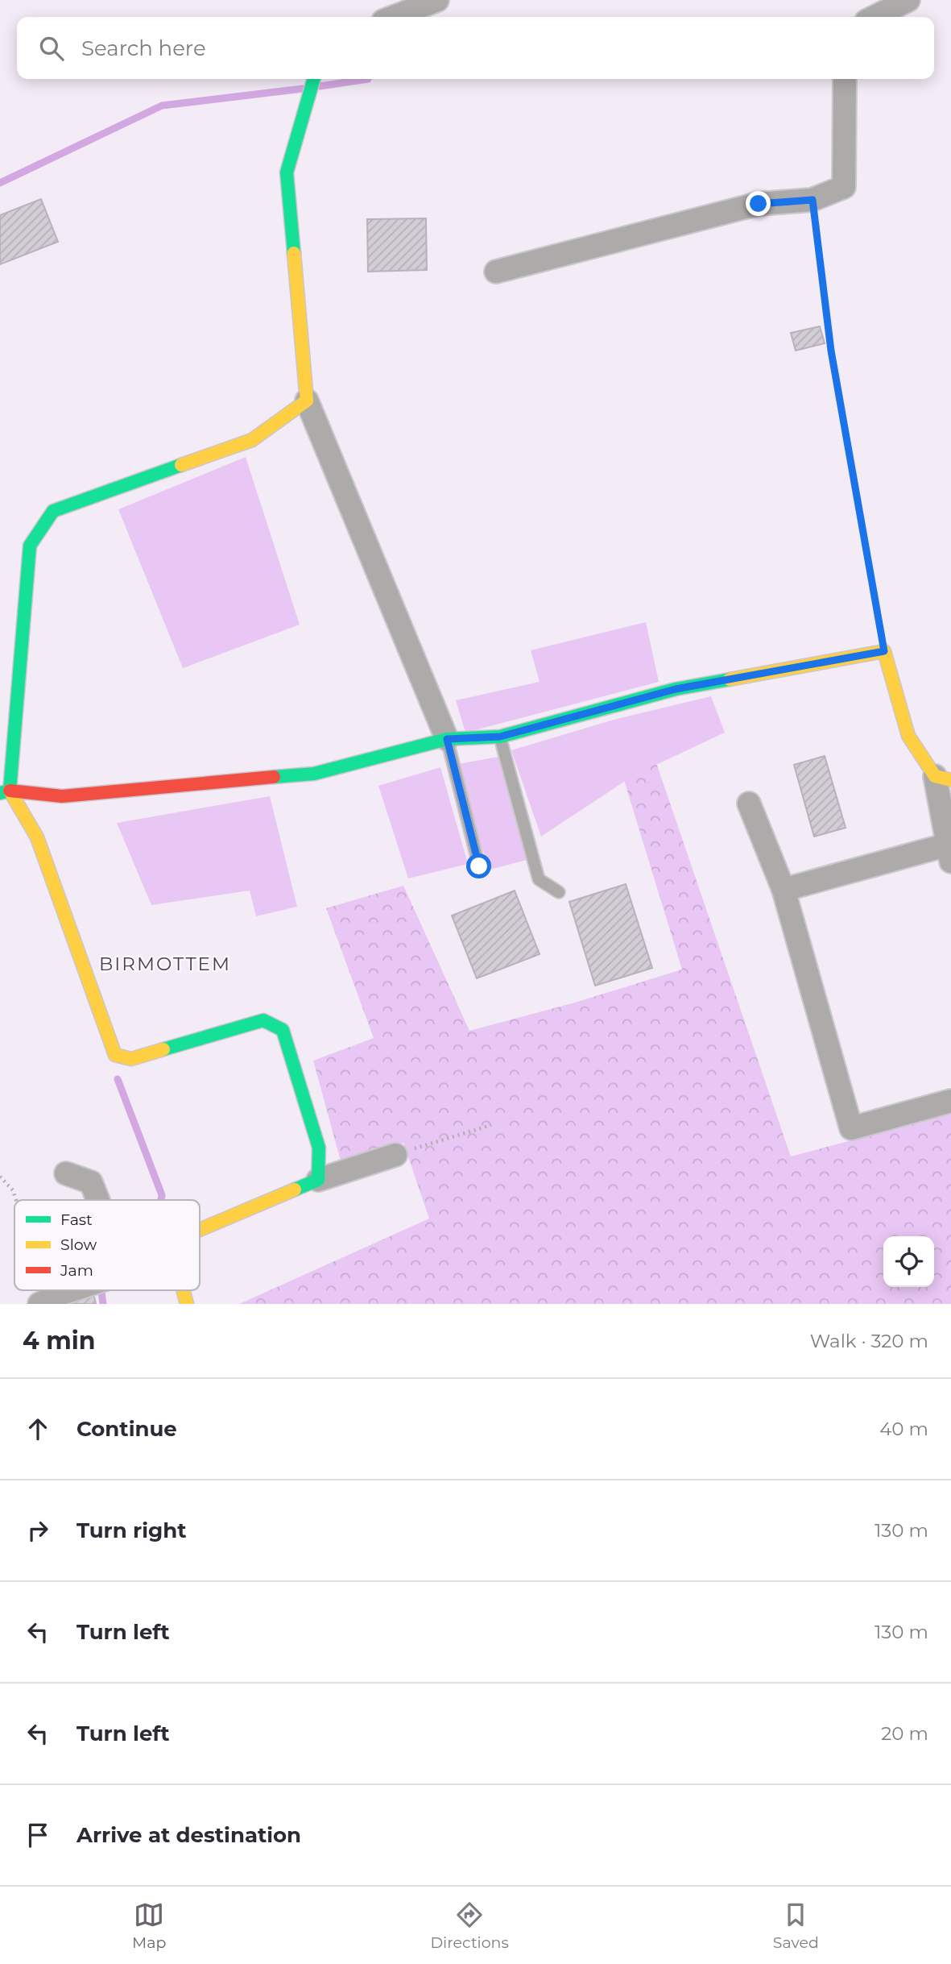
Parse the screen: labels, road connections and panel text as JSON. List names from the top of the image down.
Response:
{
  "districts": ["BIRMOTTEM"],
  "legend": ["Fast", "Slow", "Jam"],
  "page": {
    "search": "Search here",
    "heading": ["4 min", "Walk · 320 m"],
    "list": [
      ["Continue", "40 m"],
      ["Turn right", "130 m"],
      ["Turn left", "130 m"],
      ["Turn left", "20 m"],
      "Arrive at destination"
    ],
    "nav": ["Map", "Directions", "Saved"]
  }
}
